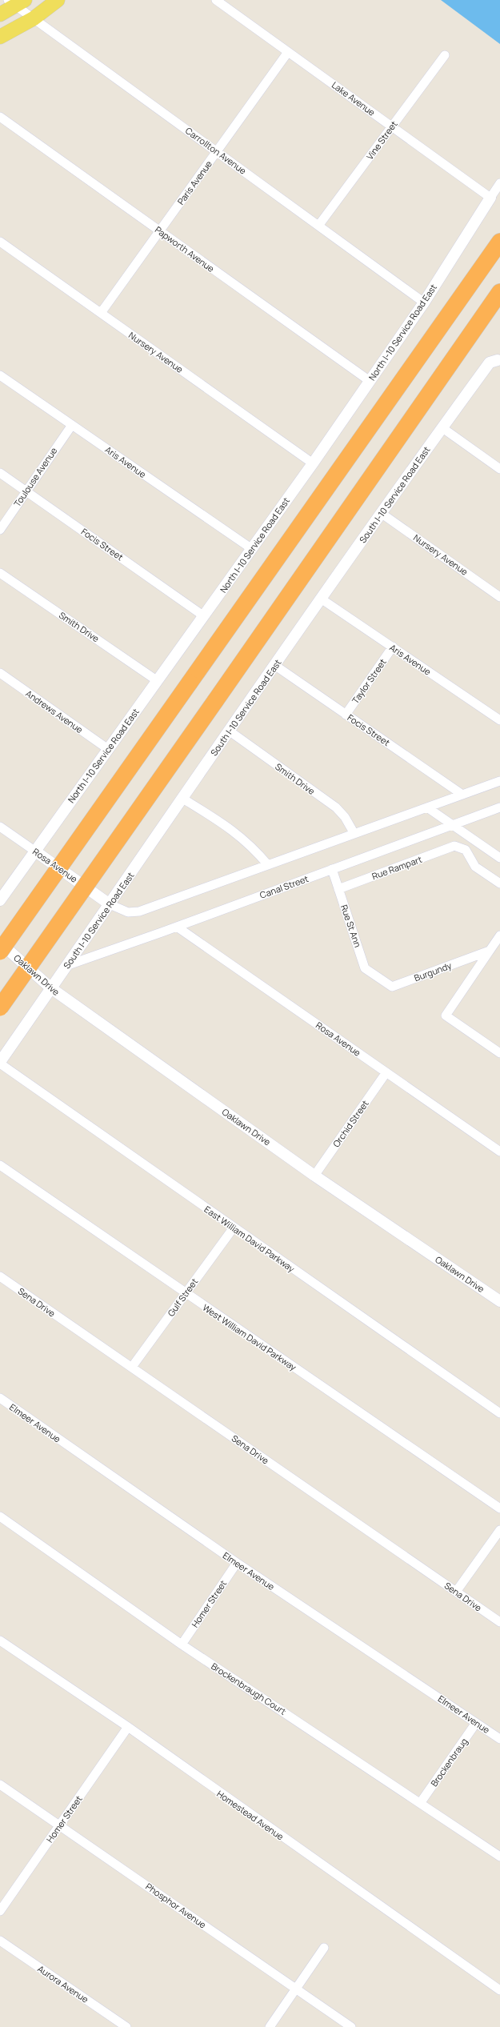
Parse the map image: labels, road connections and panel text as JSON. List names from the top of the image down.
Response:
{
  "streets": {
    "street": [
      "Lake Avenue",
      "Vine Street",
      "Carrollton Avenue",
      "Paris Avenue",
      "Papworth Avenue",
      "North I-10 Service Road East",
      "Nursery Avenue",
      "Aris Avenue",
      "Toulouse Avenue",
      "South I-10 Service Road East",
      "Focis Street",
      "Smith Drive",
      "Taylor Street",
      "Andrews Avenue",
      "Rosa Avenue",
      "Rue Rampart",
      "Canal Street",
      "Rue St Ann",
      "Burgundy",
      "Oaklawn Drive",
      "Orchid Street",
      "East William David Parkway",
      "Gulf Street",
      "Sena Drive",
      "West William David Parkway",
      "Elmeer Avenue",
      "Homer Street",
      "Brockenbraugh Court",
      "Brockenbraug",
      "Homestead Avenue",
      "Phosphor Avenue",
      "Aurora Avenue"
    ]
  },
  "crossings": [
    ["Lake Avenue", "Vine Street"],
    ["Lake Avenue", "Paris Avenue"],
    ["Lake Avenue", "North I-10 Service Road East"],
    ["Vine Street", "Carrollton Avenue"],
    ["Carrollton Avenue", "Paris Avenue"],
    ["Carrollton Avenue", "North I-10 Service Road East"],
    ["Paris Avenue", "Papworth Avenue"],
    ["Paris Avenue", "Nursery Avenue"],
    ["Papworth Avenue", "North I-10 Service Road East"],
    ["North I-10 Service Road East", "Nursery Avenue"],
    ["North I-10 Service Road East", "Aris Avenue"],
    ["North I-10 Service Road East", "Focis Street"],
    ["North I-10 Service Road East", "Smith Drive"],
    ["North I-10 Service Road East", "Andrews Avenue"],
    ["North I-10 Service Road East", "Rosa Avenue"],
    ["Nursery Avenue", "South I-10 Service Road East"],
    ["Aris Avenue", "Toulouse Avenue"],
    ["Aris Avenue", "South I-10 Service Road East"],
    ["Aris Avenue", "Taylor Street"],
    ["Toulouse Avenue", "Focis Street"],
    ["South I-10 Service Road East", "Focis Street"],
    ["South I-10 Service Road East", "Smith Drive"],
    ["South I-10 Service Road East", "Rosa Avenue"],
    ["South I-10 Service Road East", "Canal Street"],
    ["South I-10 Service Road East", "Oaklawn Drive"],
    ["South I-10 Service Road East", "East William David Parkway"],
    ["Focis Street", "Taylor Street"],
    ["Rosa Avenue", "Canal Street"],
    ["Rosa Avenue", "Orchid Street"],
    ["Rue Rampart", "Rue St Ann"],
    ["Canal Street", "Rue St Ann"],
    ["Rue St Ann", "Burgundy"],
    ["Oaklawn Drive", "Orchid Street"],
    ["East William David Parkway", "Gulf Street"],
    ["Gulf Street", "Sena Drive"],
    ["Gulf Street", "West William David Parkway"],
    ["Elmeer Avenue", "Homer Street"],
    ["Elmeer Avenue", "Brockenbraug"],
    ["Homer Street", "Brockenbraugh Court"],
    ["Homer Street", "Homestead Avenue"],
    ["Homer Street", "Phosphor Avenue"],
    ["Brockenbraugh Court", "Brockenbraug"]
  ]
}
